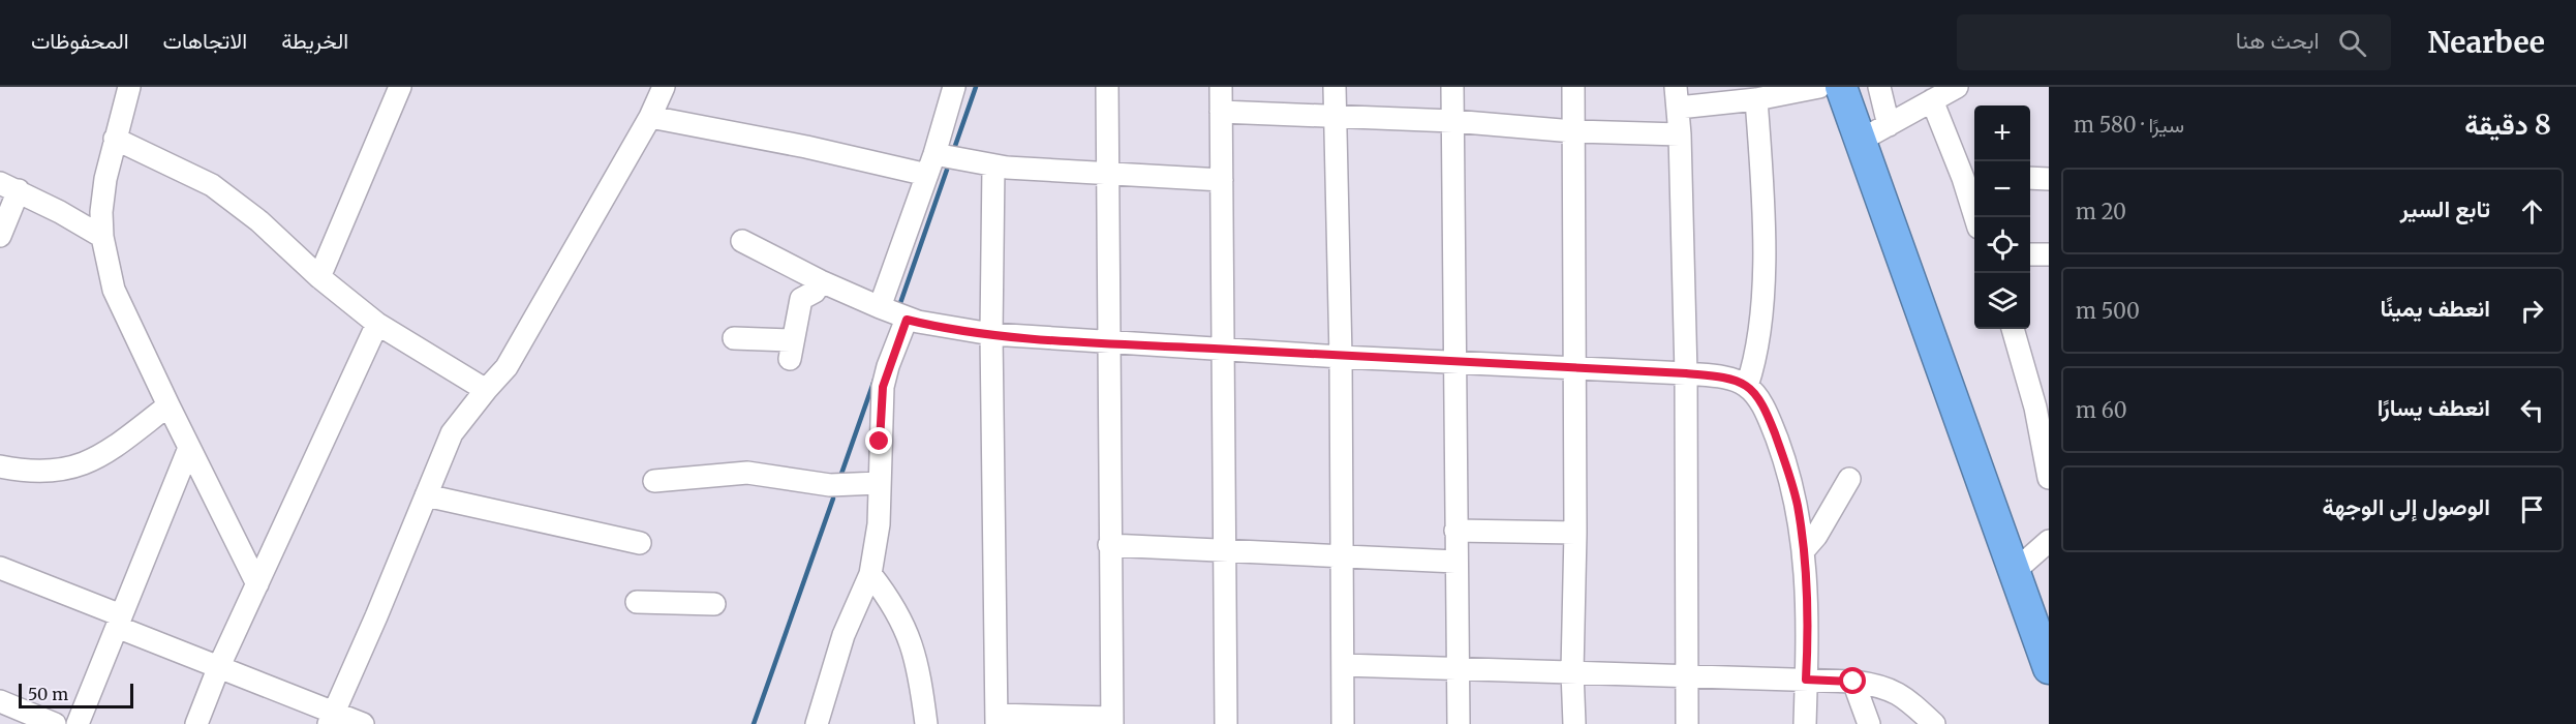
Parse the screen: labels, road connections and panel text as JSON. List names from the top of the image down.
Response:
{
  "scale_bar": "50 m",
  "page": {
    "header": "Nearbee",
    "search": "ابحث هنا",
    "nav": ["الخريطة", "الاتجاهات", "المحفوظات"],
    "heading": ["8 دقيقة", "سيرًا · 580 m"],
    "map_buttons": ["+", "−"],
    "list": [
      ["تابع السير", "20 m"],
      ["انعطف يمينًا", "500 m"],
      ["انعطف يسارًا", "60 m"],
      "الوصول إلى الوجهة"
    ],
    "scale": "50 m"
  }
}
